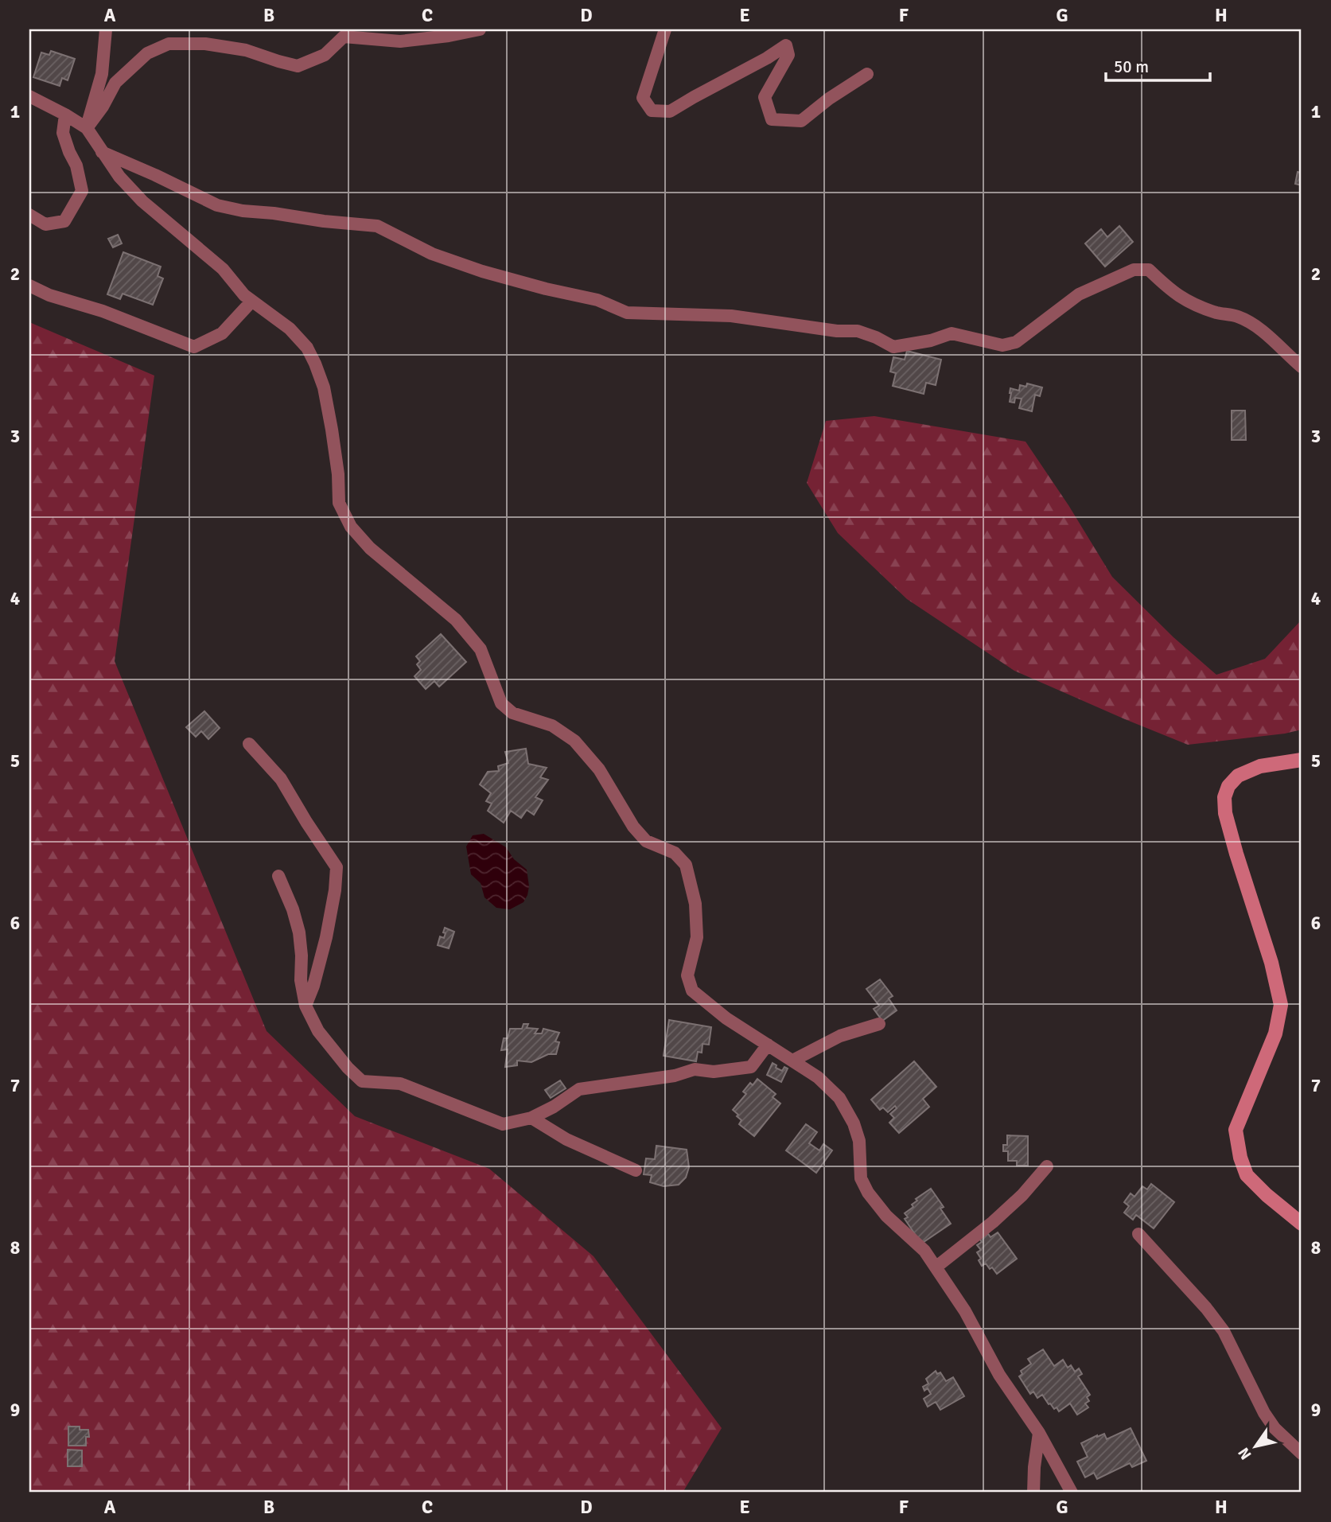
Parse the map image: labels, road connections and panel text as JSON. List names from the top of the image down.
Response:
{
  "scale_bar": "50 m",
  "north": "bottom left",
  "grid": {
    "columns": [
      "A",
      "B",
      "C",
      "D",
      "E",
      "F",
      "G",
      "H"
    ],
    "rows": [
      "1",
      "2",
      "3",
      "4",
      "5",
      "6",
      "7",
      "8",
      "9"
    ]
  }
}
